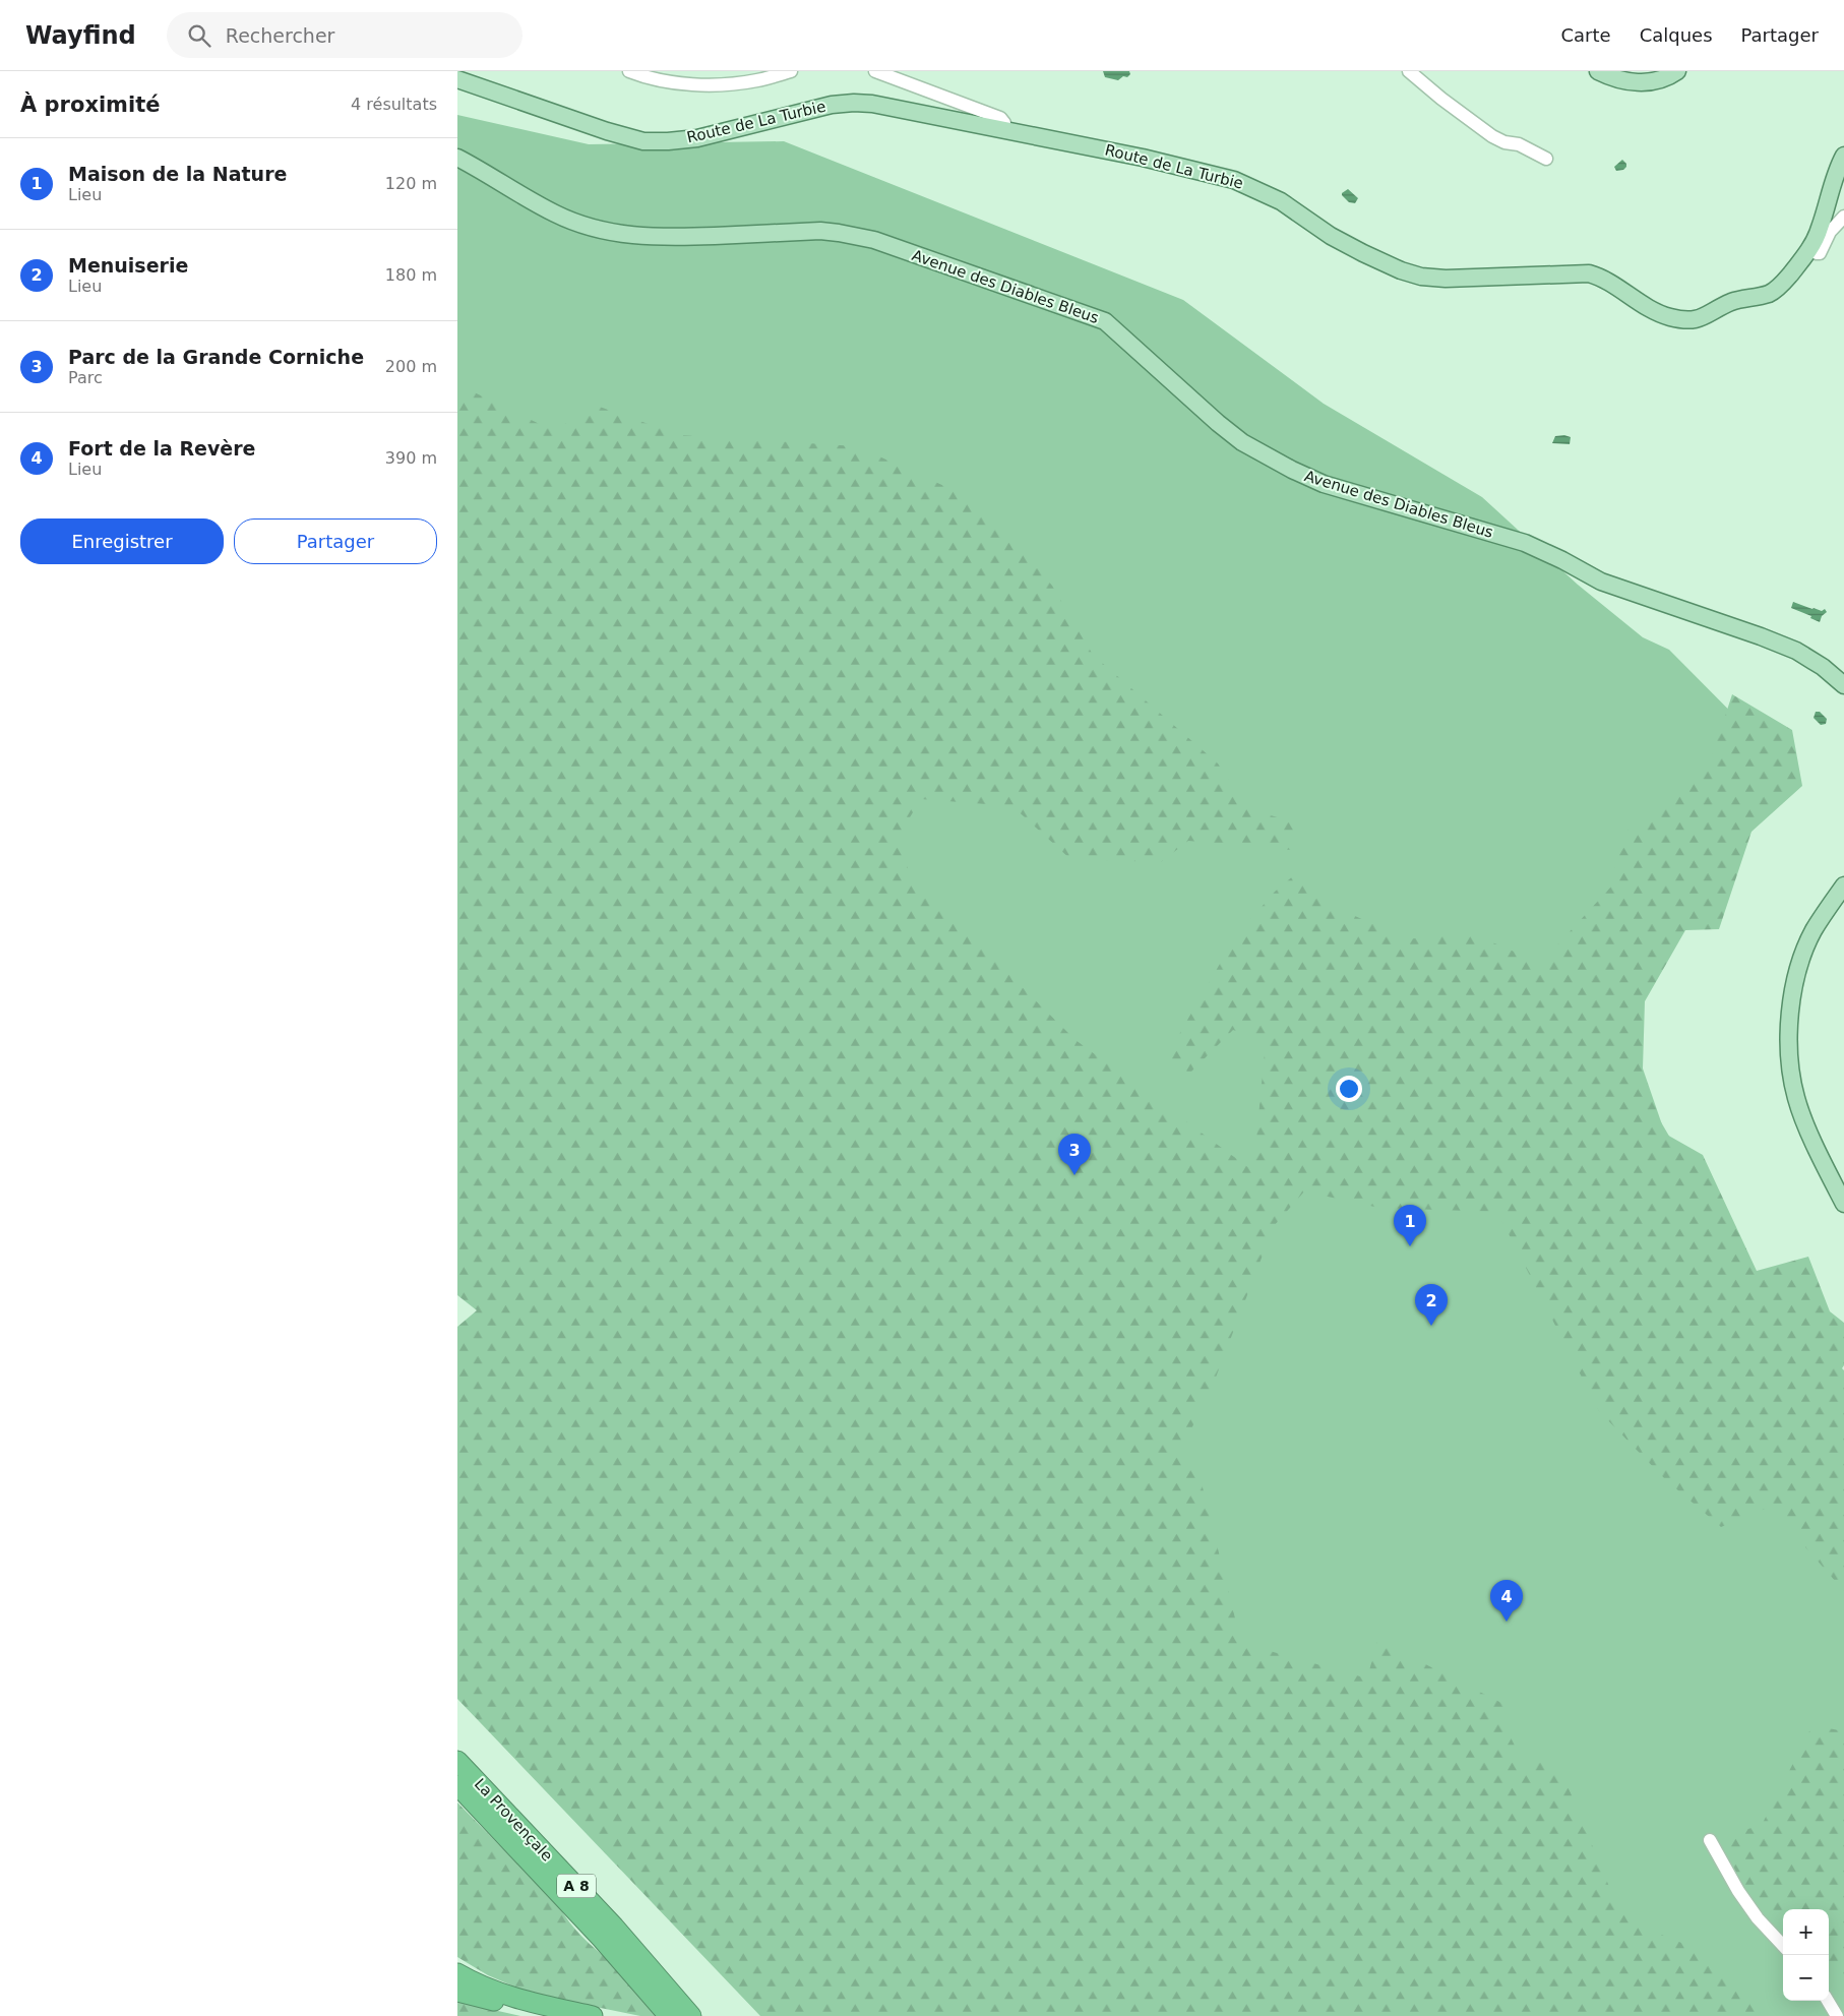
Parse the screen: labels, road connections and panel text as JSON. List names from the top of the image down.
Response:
{
  "streets": {
    "highway": ["La Provençale", "A 8"],
    "main road": ["Route de La Turbie", "Avenue des Diables Bleus"]
  },
  "page": {
    "header": "Wayfind",
    "search": "Rechercher",
    "nav": ["Carte", "Calques", "Partager"],
    "heading": ["À proximité", "4 résultats"],
    "list": [
      {
        "mark": "1",
        "name": "Maison de la Nature",
        "note": "Lieu",
        "value": "120 m"
      },
      {
        "mark": "2",
        "name": "Menuiserie",
        "note": "Lieu",
        "value": "180 m"
      },
      {
        "mark": "3",
        "name": "Parc de la Grande Corniche",
        "note": "Parc",
        "value": "200 m"
      },
      {
        "mark": "4",
        "name": "Fort de la Revère",
        "note": "Lieu",
        "value": "390 m"
      }
    ],
    "buttons": ["Enregistrer", "Partager"],
    "pins": [
      "3",
      "1",
      "2",
      "4"
    ],
    "map_buttons": ["+", "−"]
  }
}
